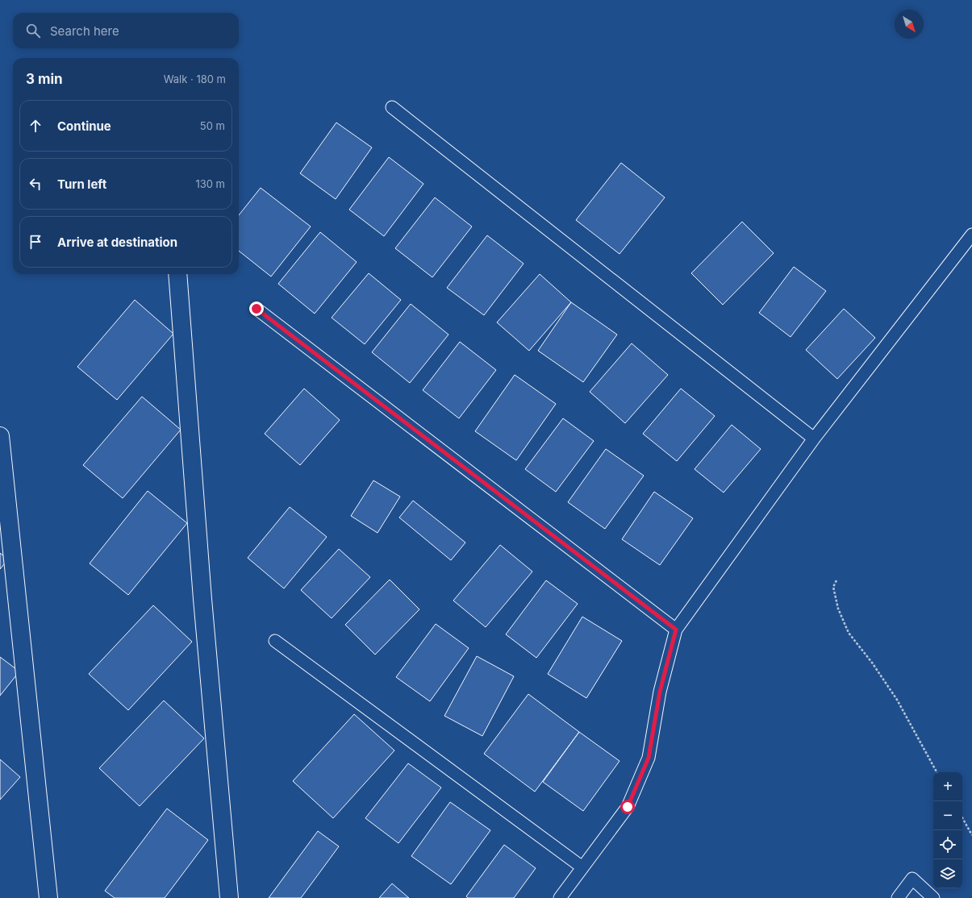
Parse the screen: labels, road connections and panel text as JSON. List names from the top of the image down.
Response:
{
  "north": "bottom right",
  "page": {
    "search": "Search here",
    "heading": ["3 min", "Walk · 180 m"],
    "list": [
      ["Continue", "50 m"],
      ["Turn left", "130 m"],
      "Arrive at destination"
    ],
    "map_buttons": ["+", "−"]
  }
}
